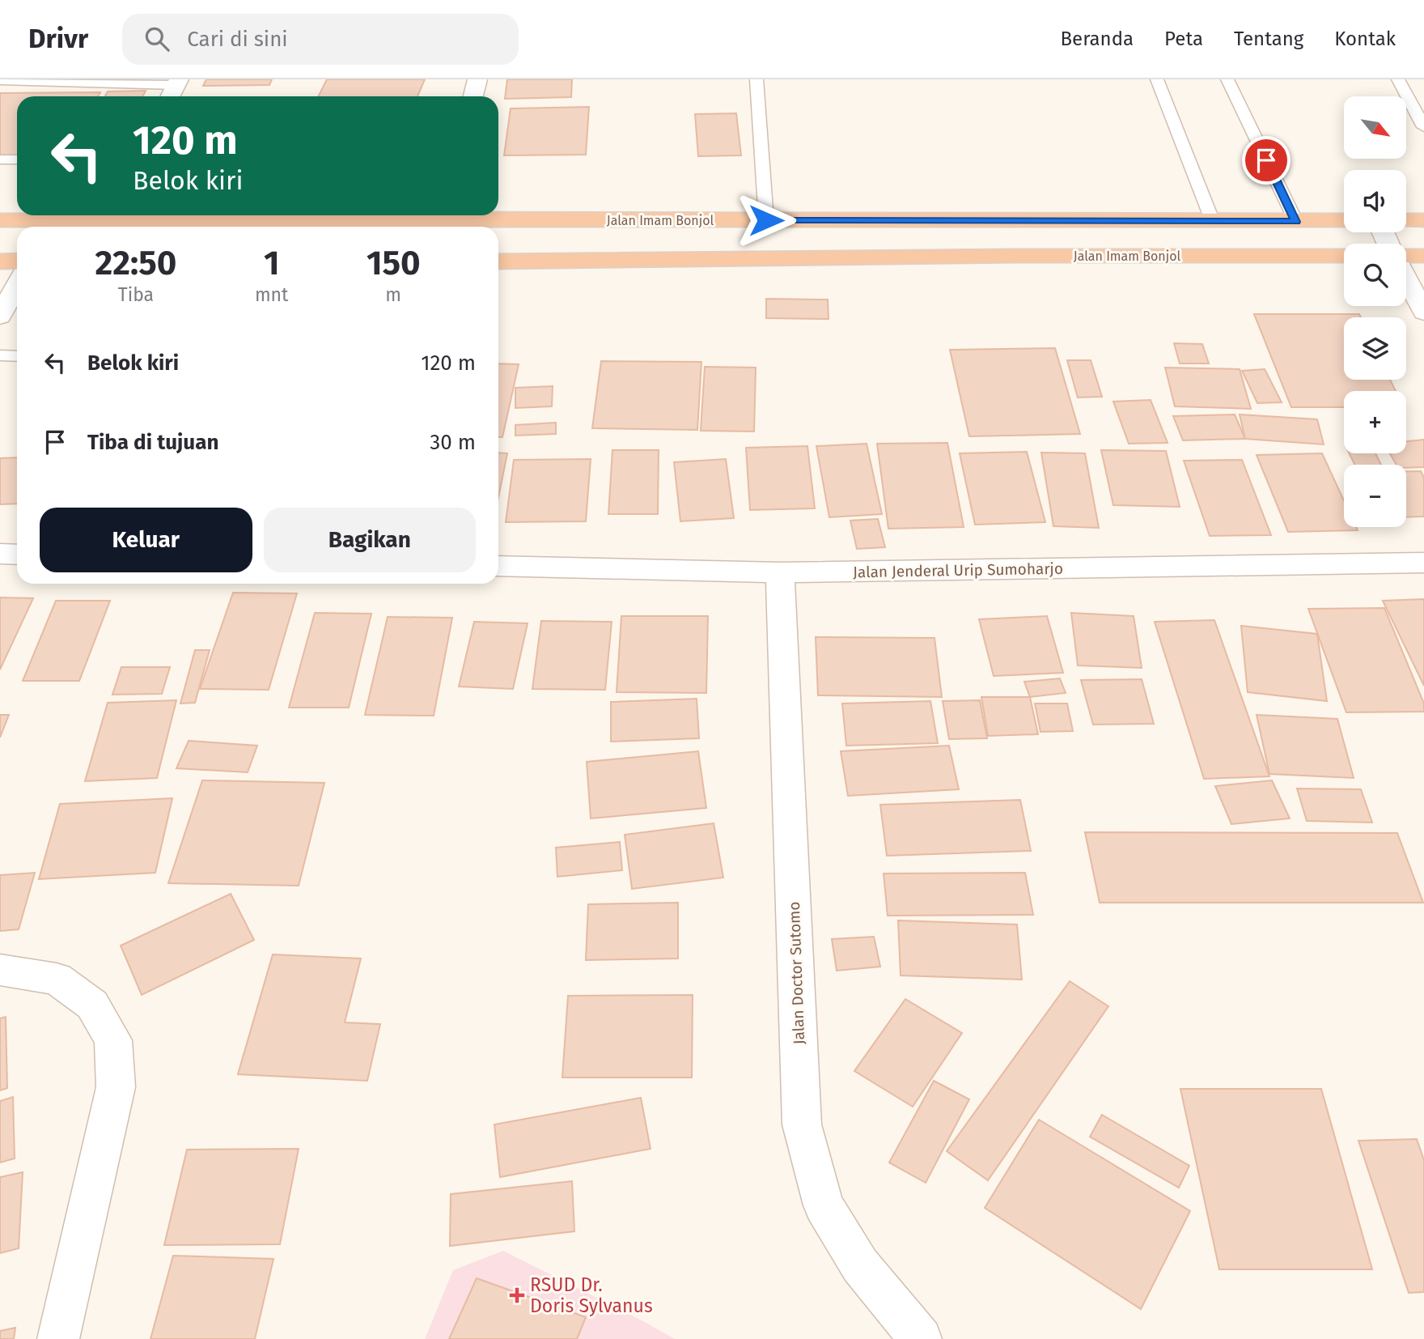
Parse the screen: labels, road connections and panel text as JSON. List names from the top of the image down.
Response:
{
  "streets": {
    "highway": ["Jalan Imam Bonjol"],
    "street": ["Jalan Jenderal Urip Sumoharjo", "Jalan Doctor Sutomo"]
  },
  "crossings": [
    ["Jalan Jenderal Urip Sumoharjo", "Jalan Doctor Sutomo"]
  ],
  "places": {
    "health": ["RSUD Dr. Doris Sylvanus"]
  },
  "north": "bottom right",
  "page": {
    "header": "Drivr",
    "search": "Cari di sini",
    "nav": [
      "Beranda",
      "Peta",
      "Tentang",
      "Kontak"
    ],
    "map_buttons": ["+", "−"],
    "turn": ["120 m", "Belok kiri"],
    "eta": [
      "22:50",
      "Tiba",
      "1",
      "mnt",
      "150",
      "m"
    ],
    "list": [
      {
        "name": "Belok kiri",
        "value": "120 m"
      },
      {
        "name": "Tiba di tujuan",
        "value": "30 m"
      }
    ],
    "buttons": ["Keluar", "Bagikan"]
  }
}
